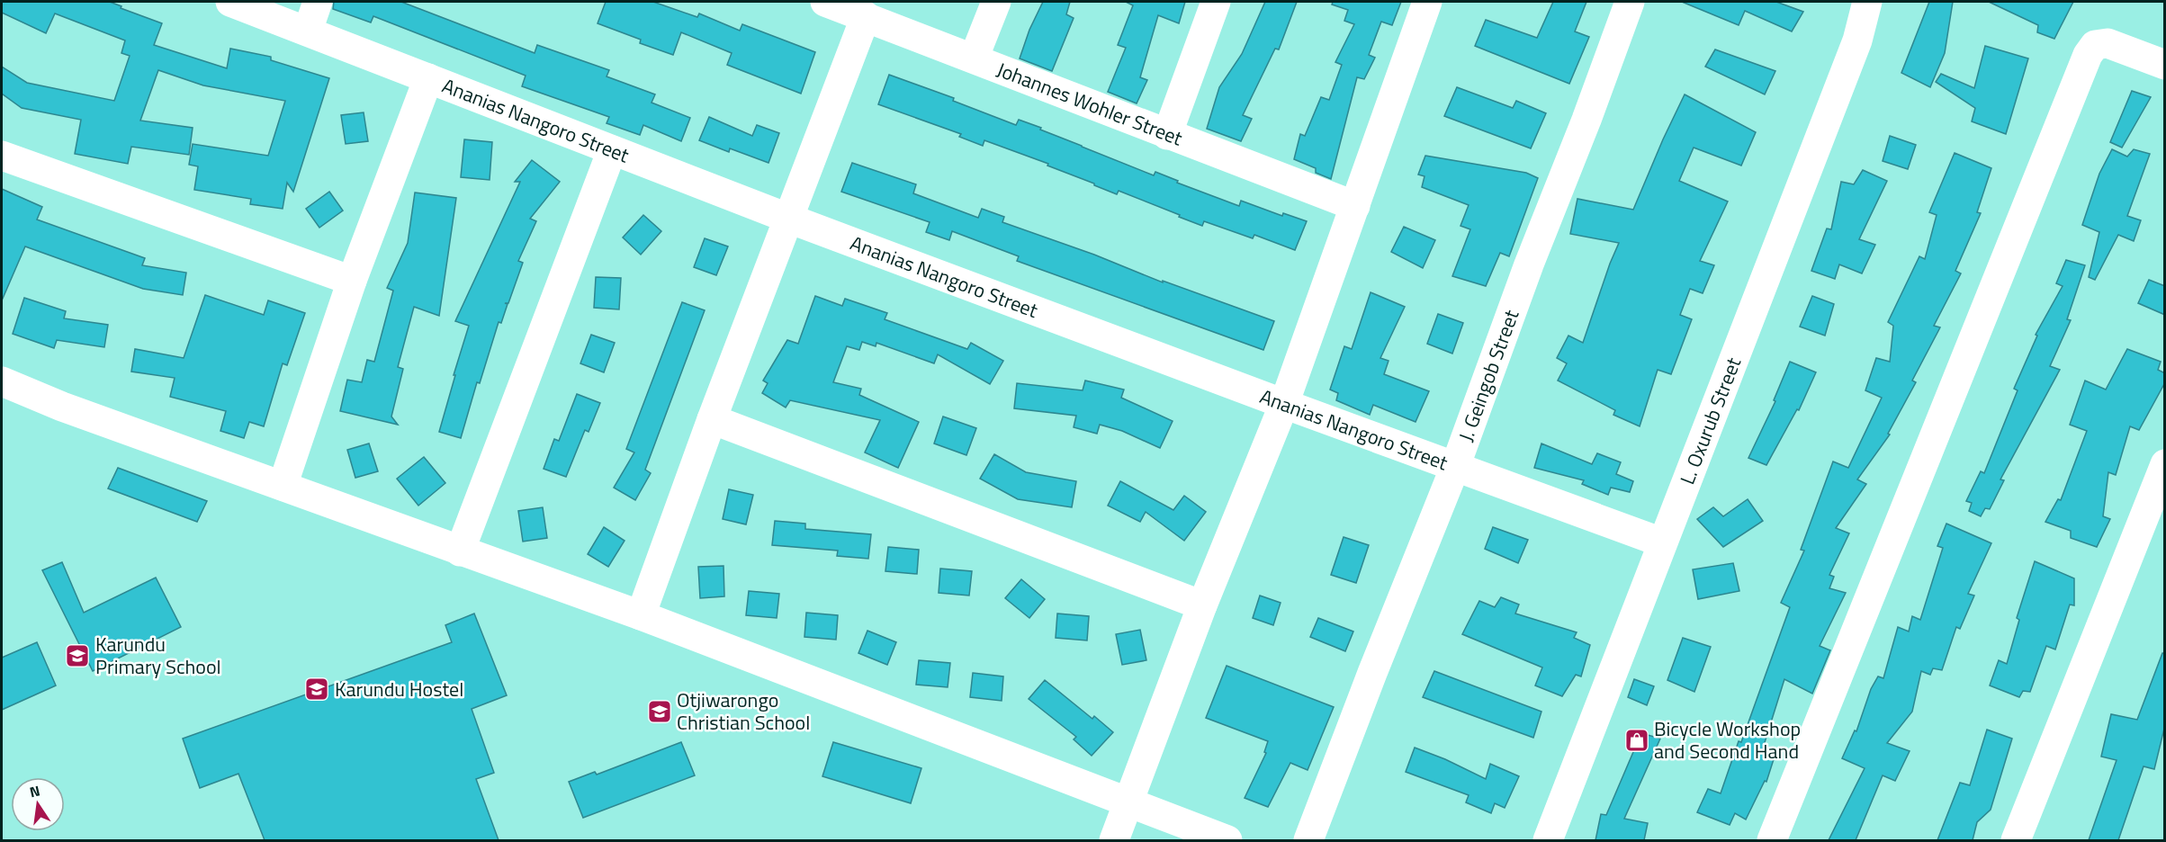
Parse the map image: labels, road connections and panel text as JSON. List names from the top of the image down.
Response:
{
  "streets": {
    "street": [
      "Johannes Wohler Street",
      "Ananias Nangoro Street",
      "J. Geingob Street",
      "L. Oxurub Street"
    ]
  },
  "crossings": [
    ["Ananias Nangoro Street", "J. Geingob Street"],
    ["Ananias Nangoro Street", "L. Oxurub Street"]
  ],
  "places": {
    "school or university": ["Karundu Primary School", "Karundu Hostel", "Otjiwarongo Christian School"],
    "shop": ["Bicycle Workshop and Second Hand"]
  },
  "north": "top"
}
